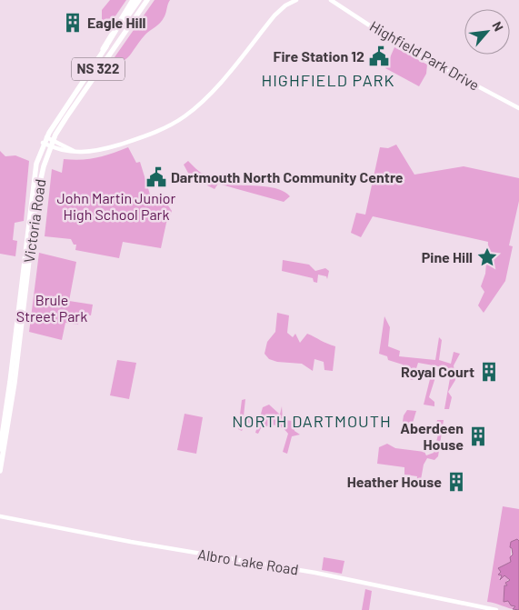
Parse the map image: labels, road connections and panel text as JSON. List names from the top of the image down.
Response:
{
  "streets": {
    "main road": ["NS 322", "Victoria Road"],
    "street": ["Highfield Park Drive", "Albro Lake Road"]
  },
  "districts": ["HIGHFIELD PARK", "NORTH DARTMOUTH"],
  "parks": ["John Martin Junior High School Park", "Brule Street Park"],
  "places": {
    "building": [
      "Eagle Hill",
      "Royal Court",
      "Aberdeen House",
      "Heather House"
    ],
    "public building": ["Fire Station 12", "Dartmouth North Community Centre"],
    "place": ["Pine Hill"]
  },
  "north": "top right"
}
